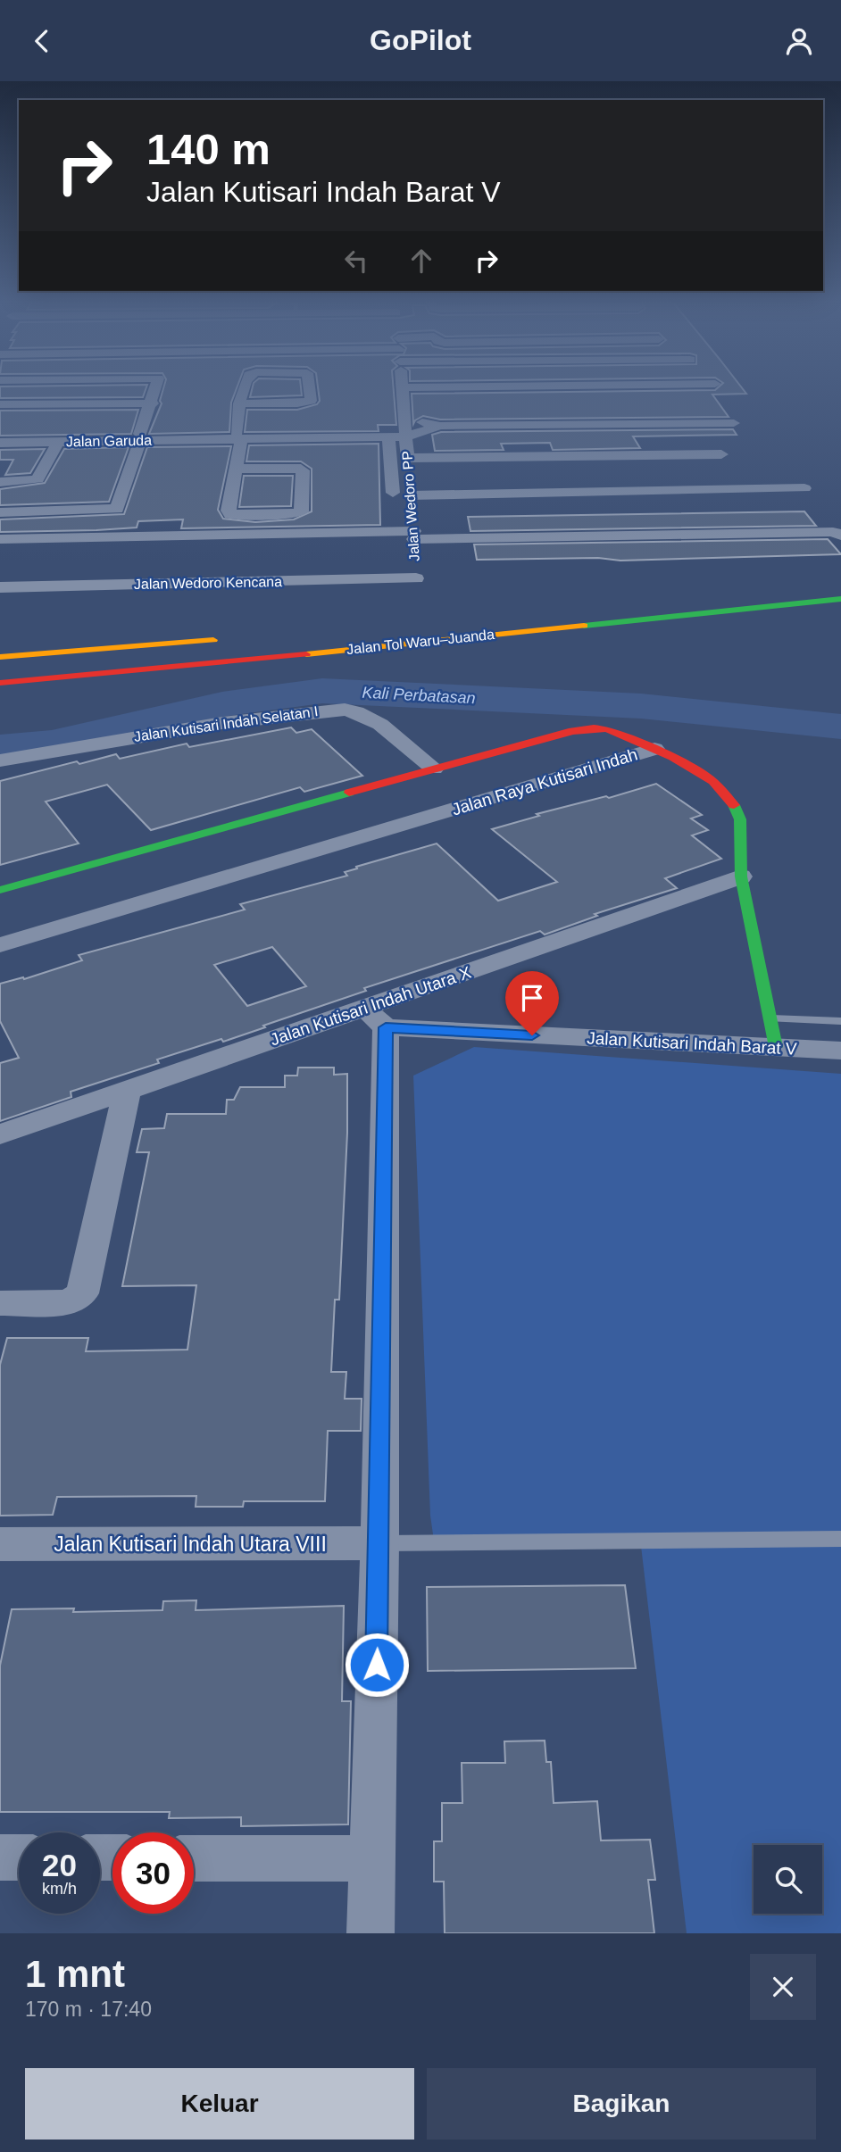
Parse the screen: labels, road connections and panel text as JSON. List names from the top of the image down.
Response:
{
  "streets": {
    "main road": ["Jalan Tol Waru–Juanda", "Jalan Raya Kutisari Indah"],
    "street": [
      "Jalan Garuda",
      "Jalan Wedoro PP",
      "Jalan Wedoro Kencana",
      "Jalan Kutisari Indah Selatan I",
      "Jalan Kutisari Indah Utara X",
      "Jalan Kutisari Indah Barat V",
      "Jalan Kutisari Indah Utara VIII"
    ]
  },
  "crossings": [
    ["Jalan Garuda", "Jalan Wedoro PP"],
    ["Jalan Wedoro PP", "Jalan Wedoro Kencana"],
    ["Jalan Kutisari Indah Selatan I", "Jalan Raya Kutisari Indah"],
    ["Jalan Kutisari Indah Utara X", "Jalan Kutisari Indah Barat V"]
  ],
  "water": ["Kali Perbatasan"],
  "page": {
    "header": "GoPilot",
    "turn": ["140 m", "Jalan Kutisari Indah Barat V"],
    "speed": "20 km/h",
    "limit": "30",
    "heading": ["1 mnt", "170 m · 17:40"],
    "buttons": ["Keluar", "Bagikan"]
  }
}
